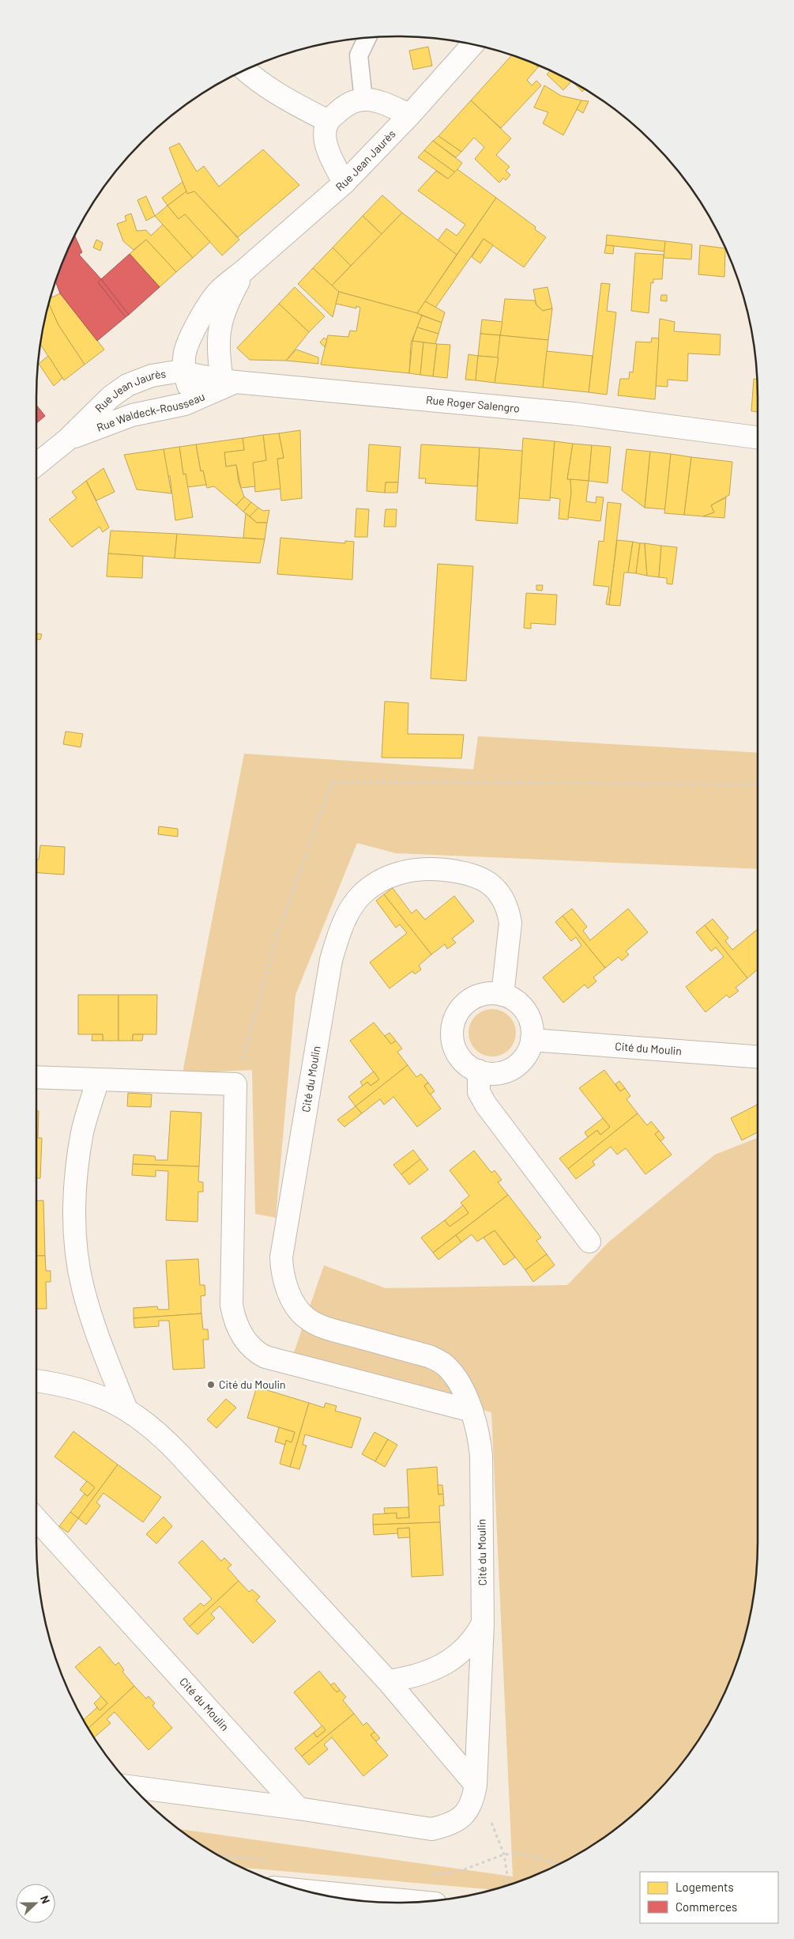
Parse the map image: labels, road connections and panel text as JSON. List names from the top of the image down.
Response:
{
  "streets": {
    "street": [
      "Rue Jean Jaurès",
      "Rue Roger Salengro",
      "Rue Waldeck-Rousseau",
      "Cité du Moulin"
    ]
  },
  "crossings": [
    ["Rue Jean Jaurès", "Rue Roger Salengro"],
    ["Rue Jean Jaurès", "Rue Waldeck-Rousseau"],
    ["Rue Roger Salengro", "Rue Waldeck-Rousseau"]
  ],
  "places": ["Cité du Moulin"],
  "legend": ["Logements", "Commerces"],
  "north": "right"
}
